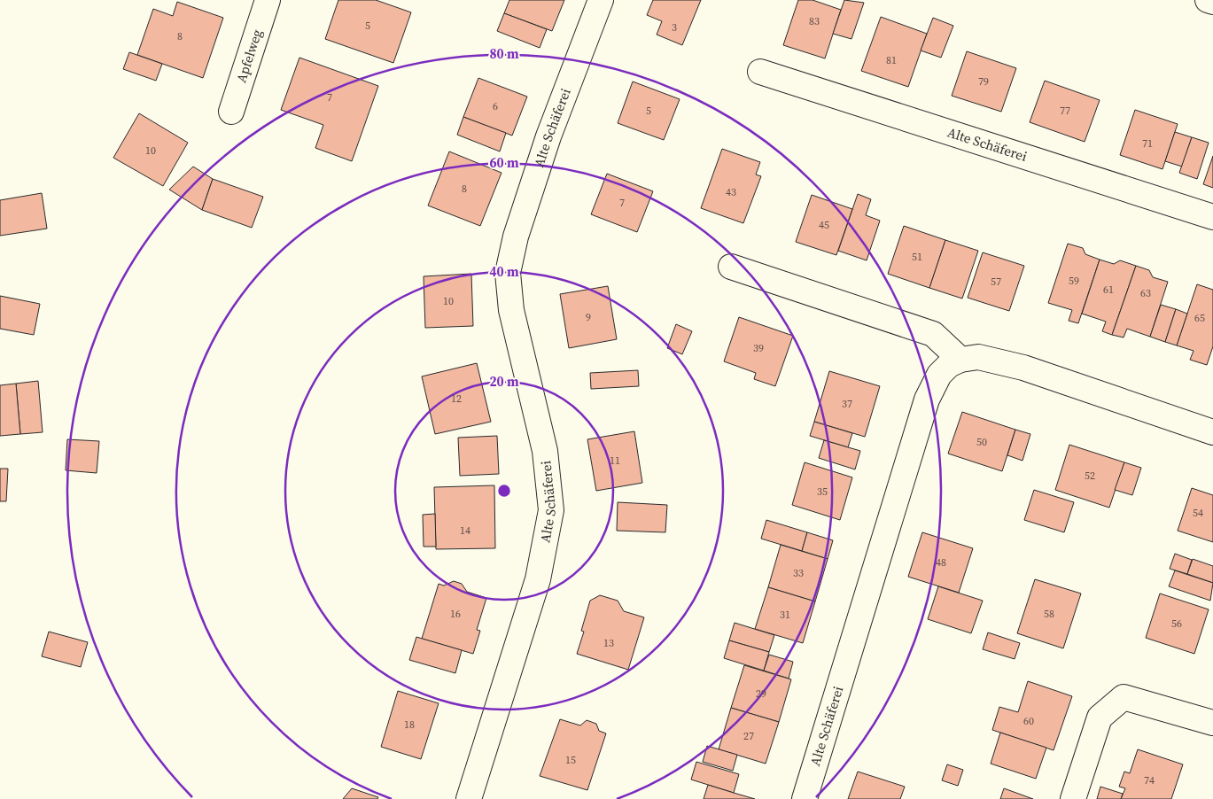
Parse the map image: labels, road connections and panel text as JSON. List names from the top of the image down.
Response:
{
  "streets": {
    "street": ["Apfelweg", "Alte Schäferei"]
  },
  "house_numbers": [
    "83",
    "5",
    "3",
    "8",
    "81",
    "79",
    "7",
    "6",
    "5",
    "77",
    "71",
    "10",
    "8",
    "43",
    "7",
    "45",
    "51",
    "59",
    "57",
    "61",
    "63",
    "10",
    "9",
    "65",
    "39",
    "12",
    "37",
    "50",
    "11",
    "52",
    "35",
    "54",
    "14",
    "48",
    "33",
    "16",
    "58",
    "31",
    "56",
    "13",
    "29",
    "60",
    "18",
    "27",
    "15",
    "74"
  ],
  "rings": [
    "80 m",
    "60 m",
    "40 m",
    "20 m"
  ]
}
